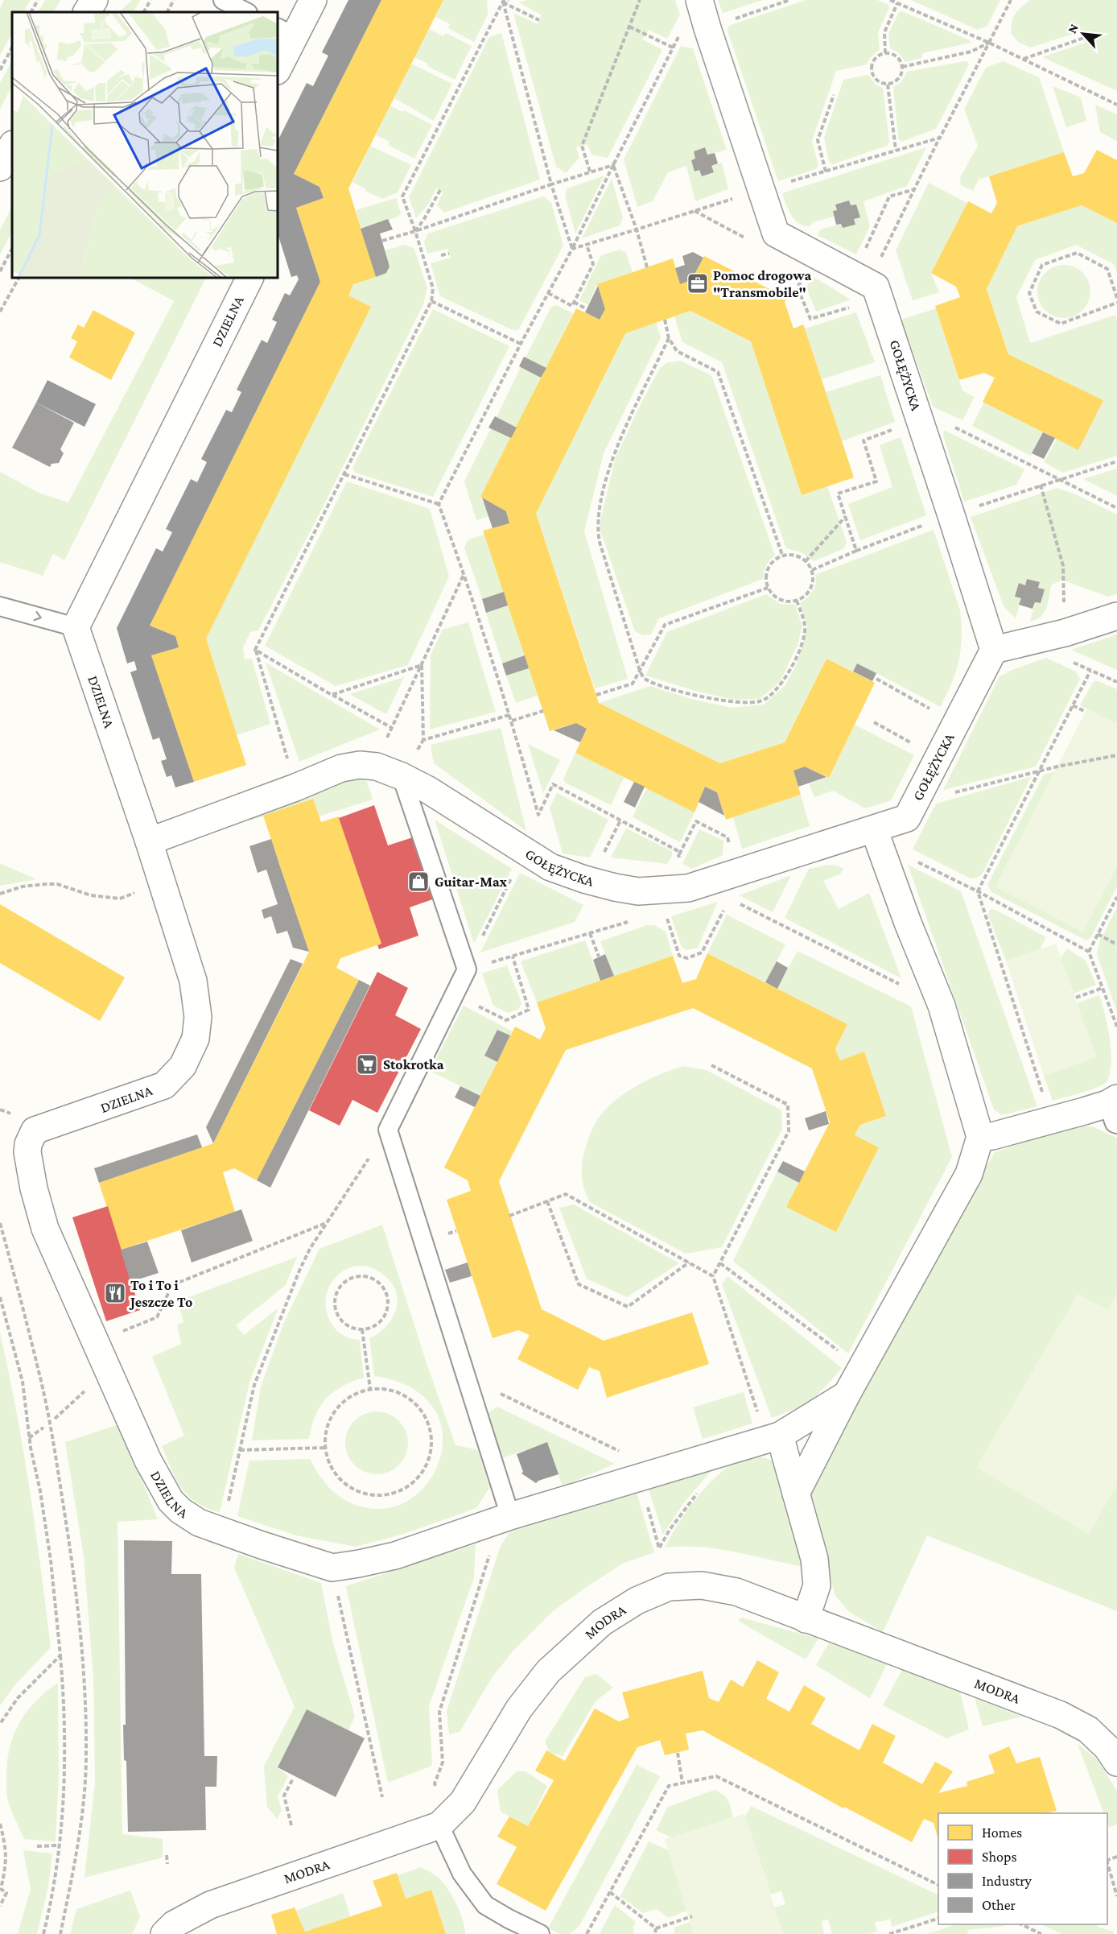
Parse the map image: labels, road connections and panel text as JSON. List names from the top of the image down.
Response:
{
  "streets": {
    "street": ["DZIELNA", "GOŁĘŻYCKA", "MODRA"]
  },
  "crossings": [
    ["DZIELNA", "GOŁĘŻYCKA"]
  ],
  "places": {
    "office": ["Pomoc drogowa \"Transmobile\""],
    "shop": ["Guitar-Max"],
    "supermarket": ["Stokrotka"],
    "restaurant": ["To i To i Jeszcze To"]
  },
  "legend": [
    "Homes",
    "Shops",
    "Industry",
    "Other"
  ],
  "north": "top left"
}
